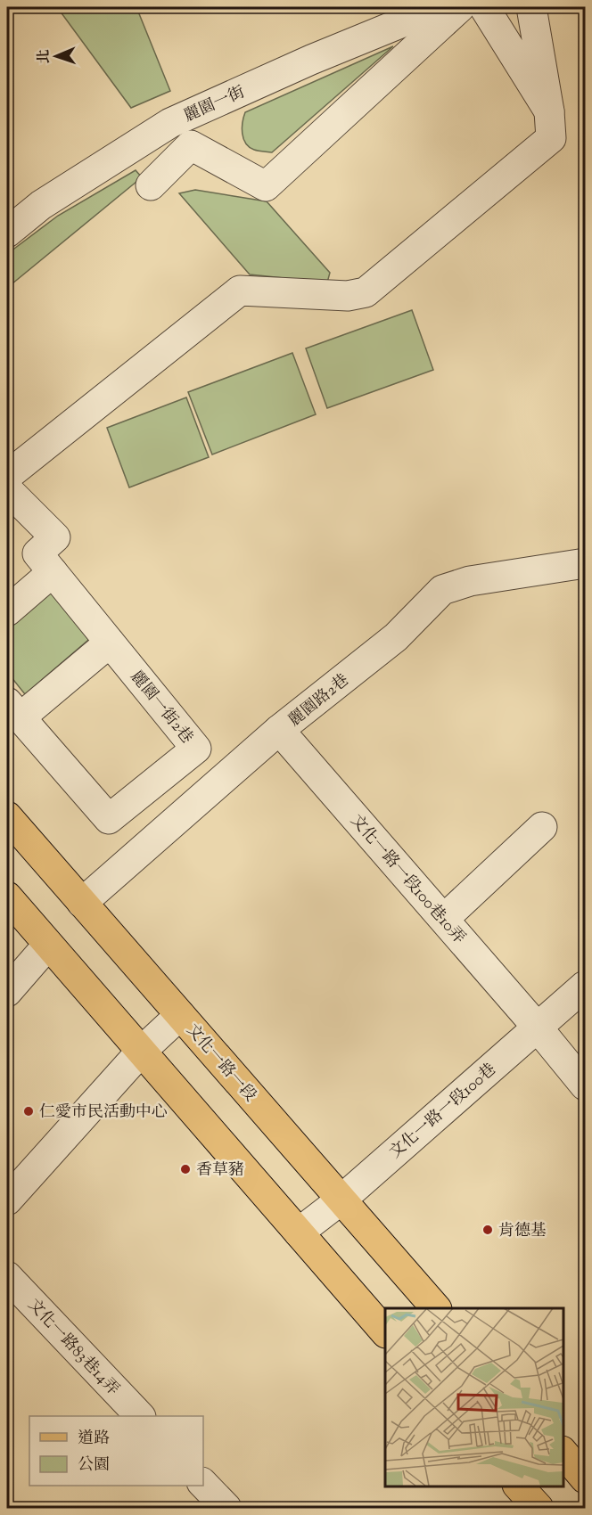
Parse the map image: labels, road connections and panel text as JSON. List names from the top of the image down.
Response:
{
  "streets": {
    "main road": ["文化一路一段"],
    "street": [
      "麗園一街",
      "麗園路2巷",
      "麗園一街2巷",
      "文化一路一段100巷10弄",
      "文化一路一段100巷",
      "文化一路83巷14弄"
    ]
  },
  "crossings": [
    ["麗園路2巷", "文化一路一段100巷10弄"],
    ["麗園路2巷", "文化一路一段"],
    ["文化一路一段100巷10弄", "文化一路一段100巷"],
    ["文化一路一段", "文化一路一段100巷"]
  ],
  "places": ["仁愛市民活動中心", "香草豬", "肯德基"],
  "legend": ["道路", "公園"],
  "north": "left"
}
